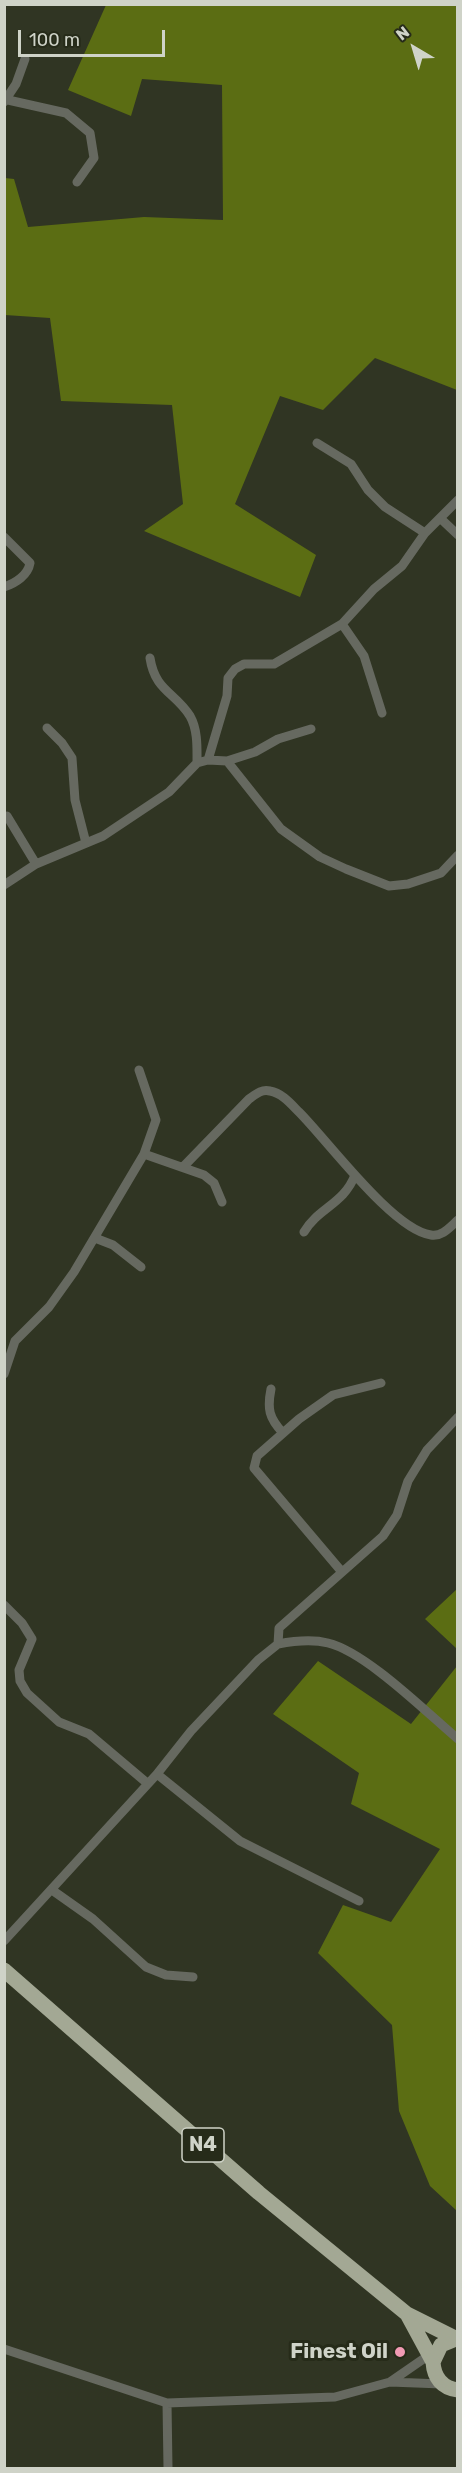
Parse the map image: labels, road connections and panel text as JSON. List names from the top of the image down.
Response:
{
  "streets": {
    "highway": ["N4"]
  },
  "places": ["Finest Oil"],
  "scale_bar": "100 m",
  "north": "top left"
}
